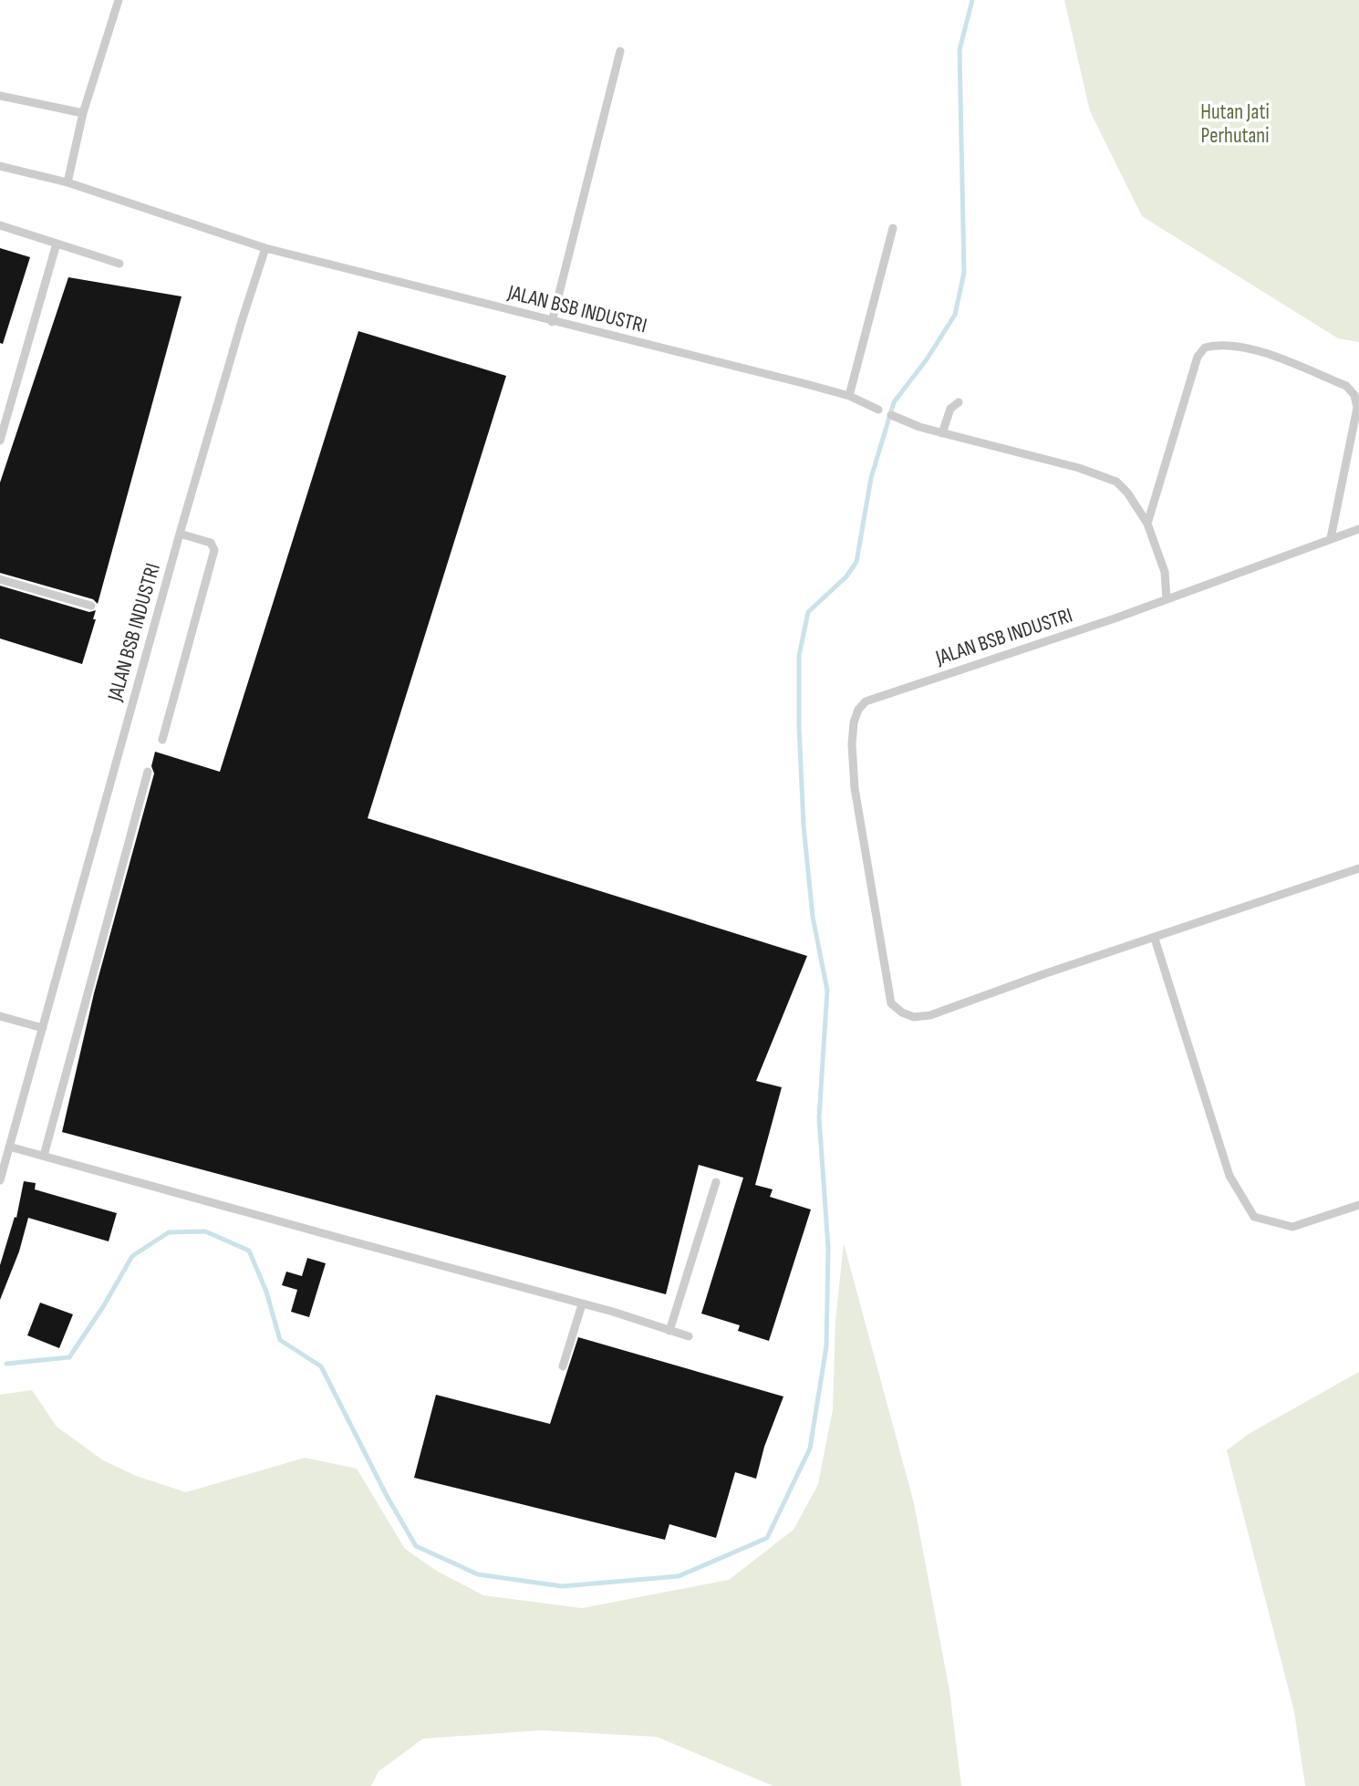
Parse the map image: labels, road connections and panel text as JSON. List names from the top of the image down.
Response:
{
  "streets": {
    "lane": ["JALAN BSB INDUSTRI"]
  },
  "parks": ["Hutan Jati Perhutani"]
}
